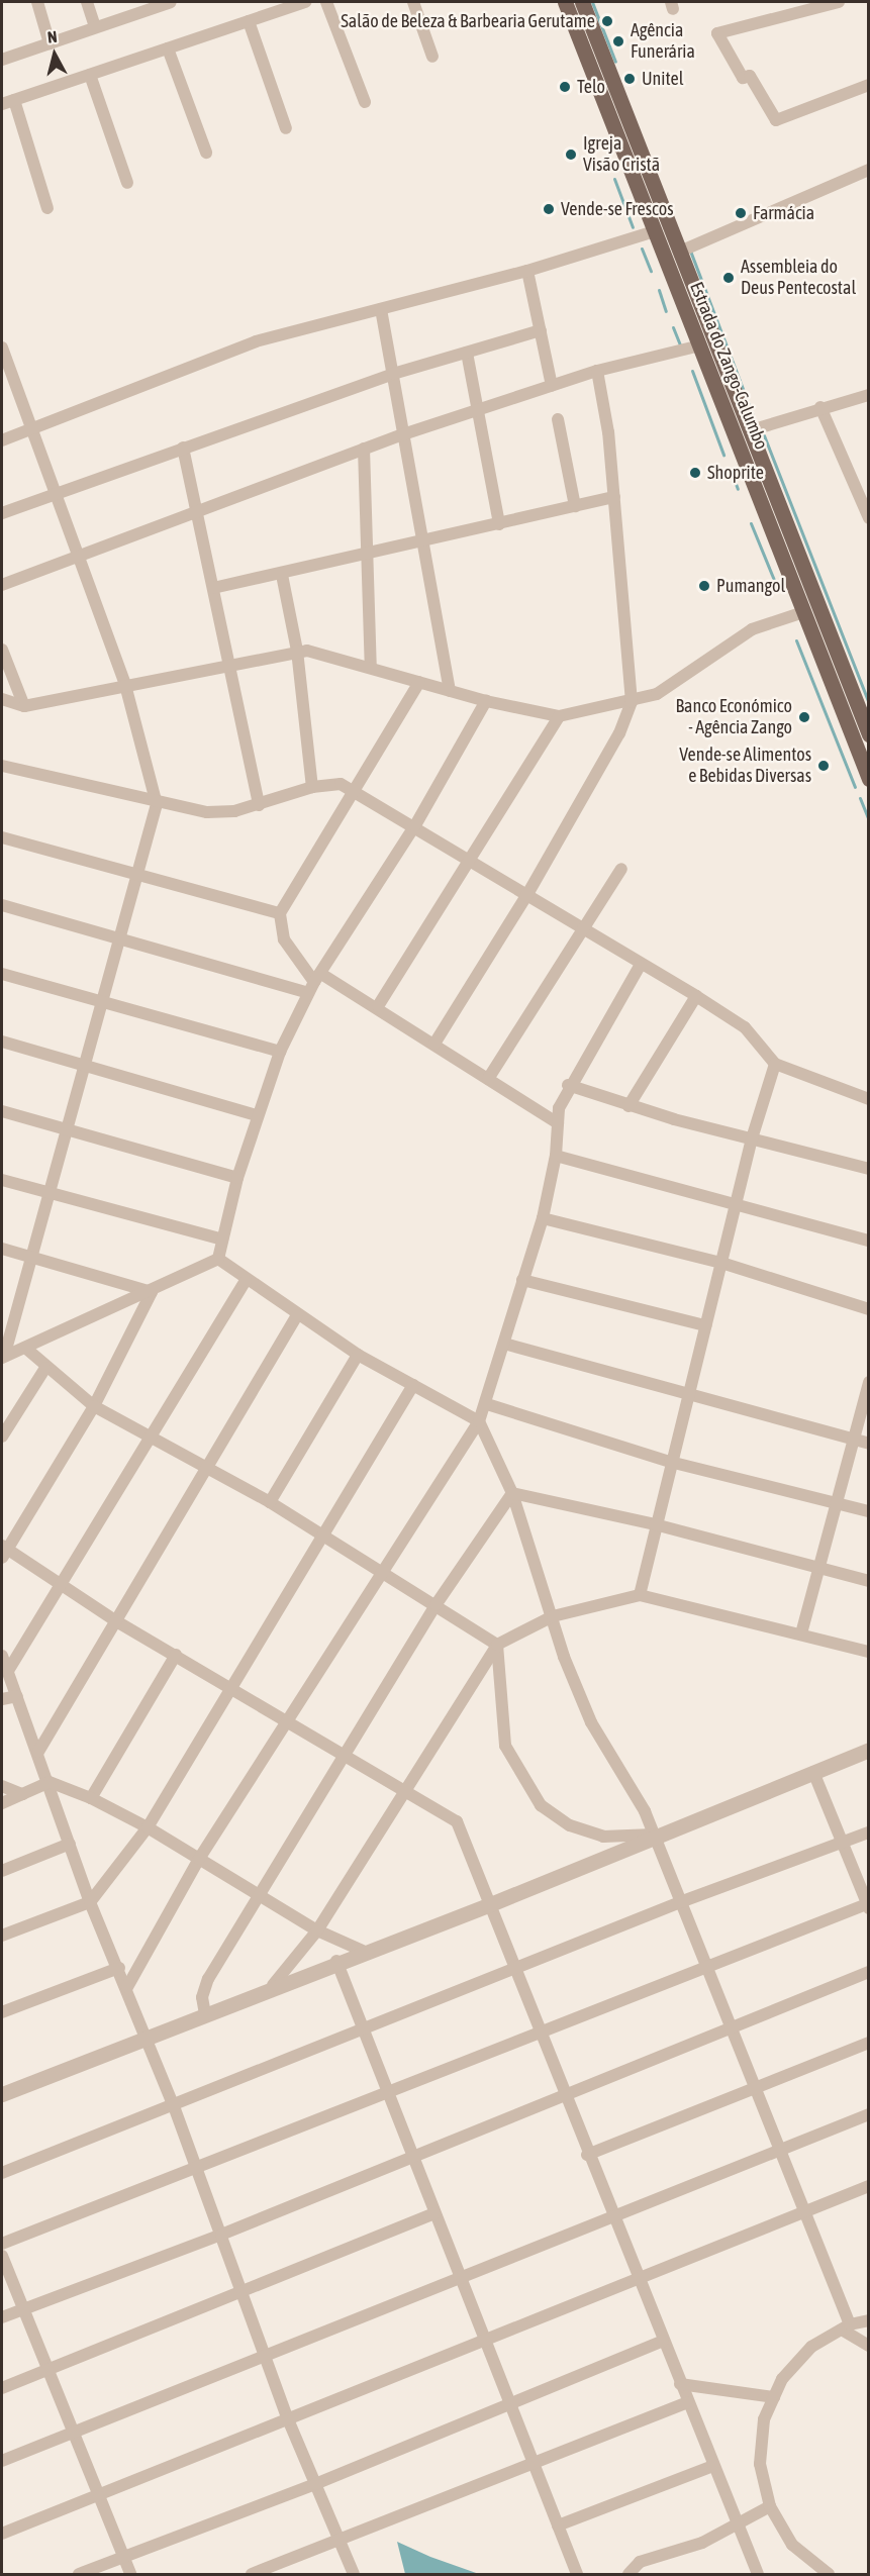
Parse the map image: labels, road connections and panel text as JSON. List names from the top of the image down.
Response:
{
  "streets": {
    "main road": ["Estrada do Zango-Calumbo"]
  },
  "places": [
    "Salão de Beleza & Barbearia Gerutame",
    "Agência Funerária",
    "Unitel",
    "Telo",
    "Igreja Visão Cristã",
    "Vende-se Frescos",
    "Farmácia",
    "Assembleia do Deus Pentecostal",
    "Shoprite",
    "Pumangol",
    "Banco Económico - Agência Zango",
    "Vende-se Alimentos e Bebidas Diversas"
  ],
  "north": "top"
}
